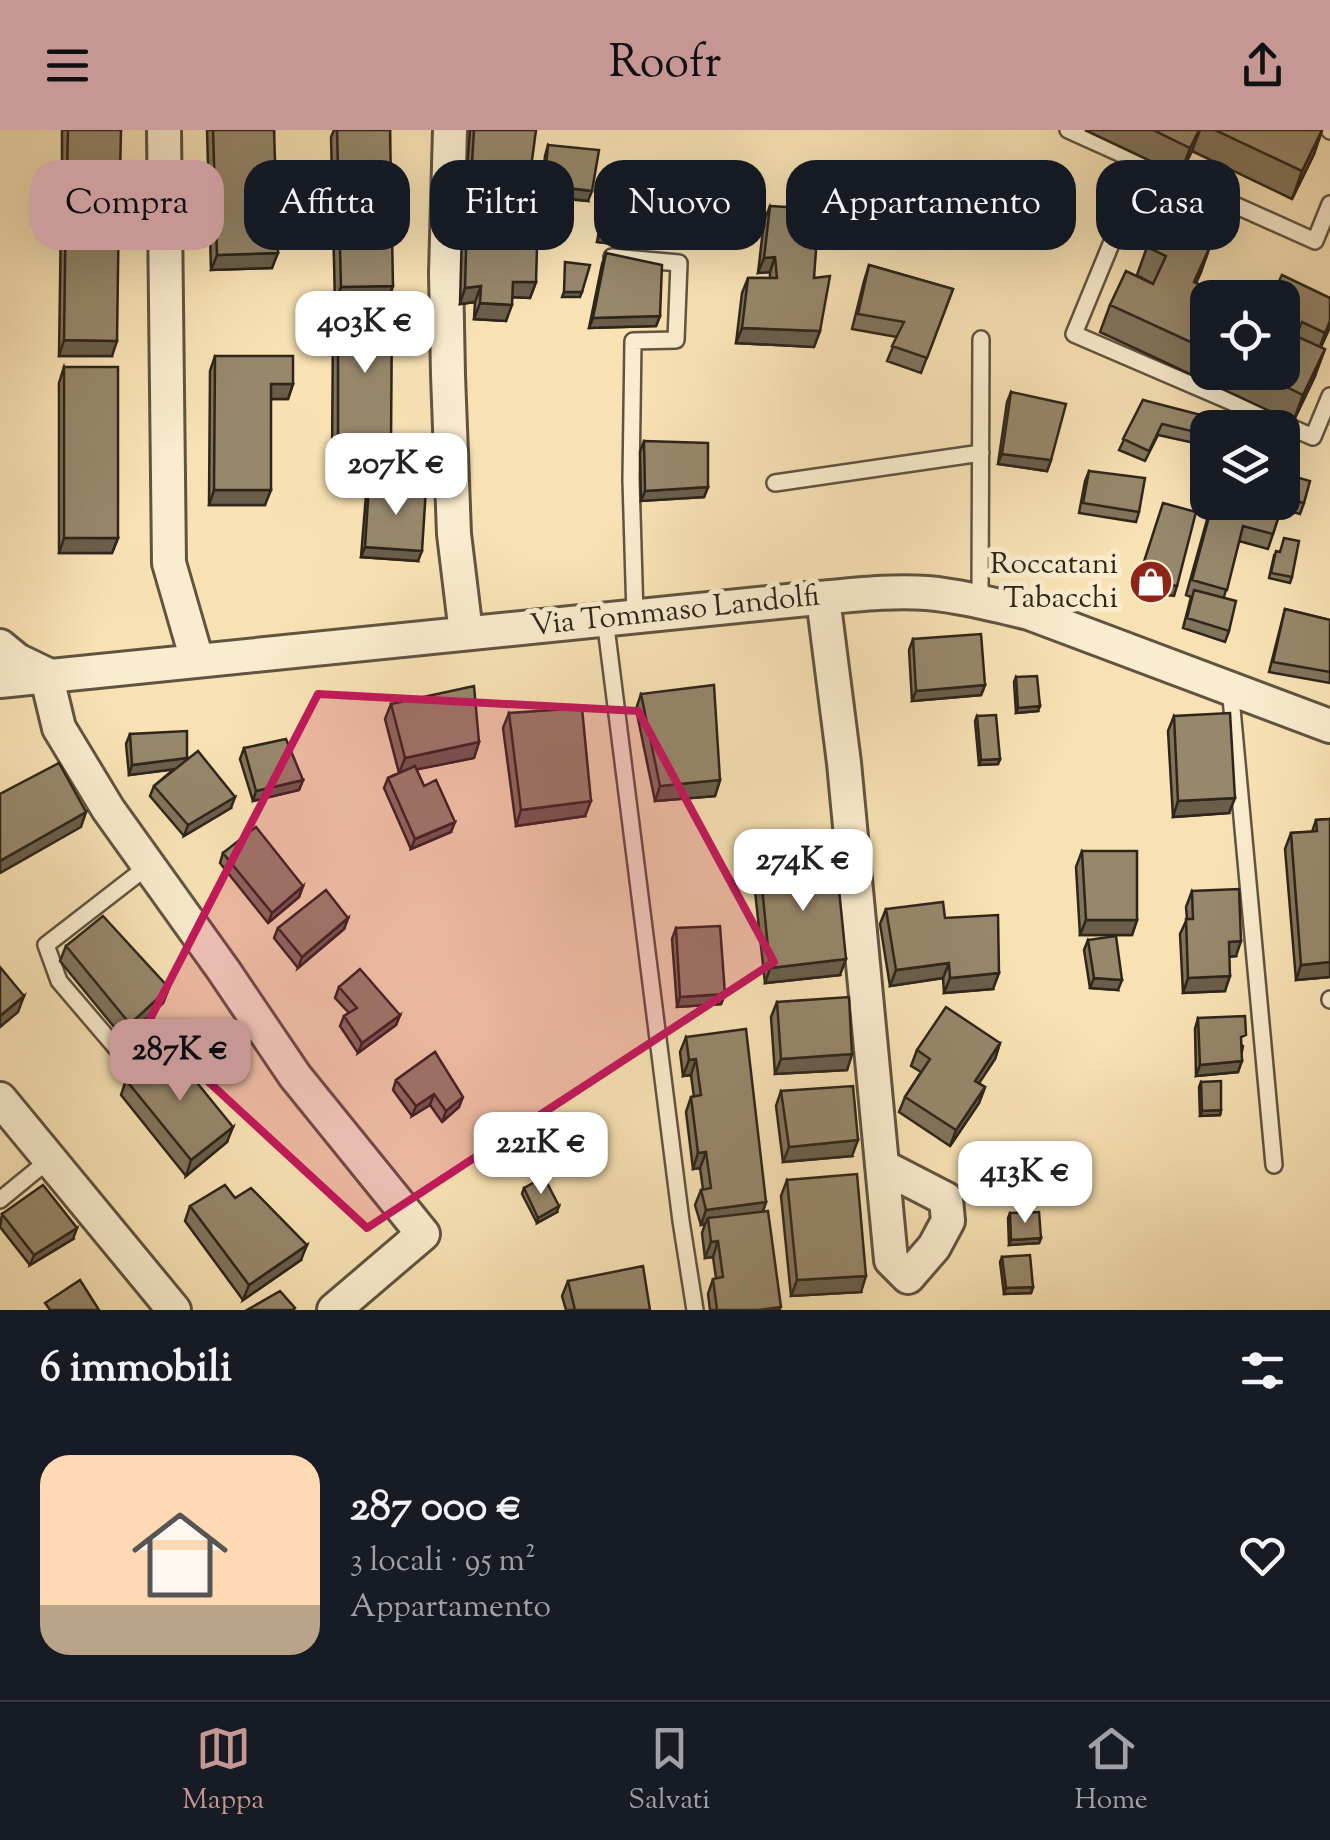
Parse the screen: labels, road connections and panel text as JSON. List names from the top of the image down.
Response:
{
  "streets": {
    "street": ["Via Tommaso Landolfi"]
  },
  "places": {
    "shop": ["Roccatani Tabacchi"]
  },
  "page": {
    "header": "Roofr",
    "chip": [
      "Compra",
      "Affitta",
      "Filtri",
      "Nuovo",
      "Appartamento",
      "Casa"
    ],
    "price": [
      "403K €",
      "207K €",
      "274K €",
      "287K €",
      "221K €",
      "413K €"
    ],
    "heading": "6 immobili",
    "list": [
      {
        "name": "287 000 €",
        "note": "3 locali · 95 m² · Appartamento"
      }
    ],
    "tabs": ["Mappa", "Salvati", "Home"]
  }
}
